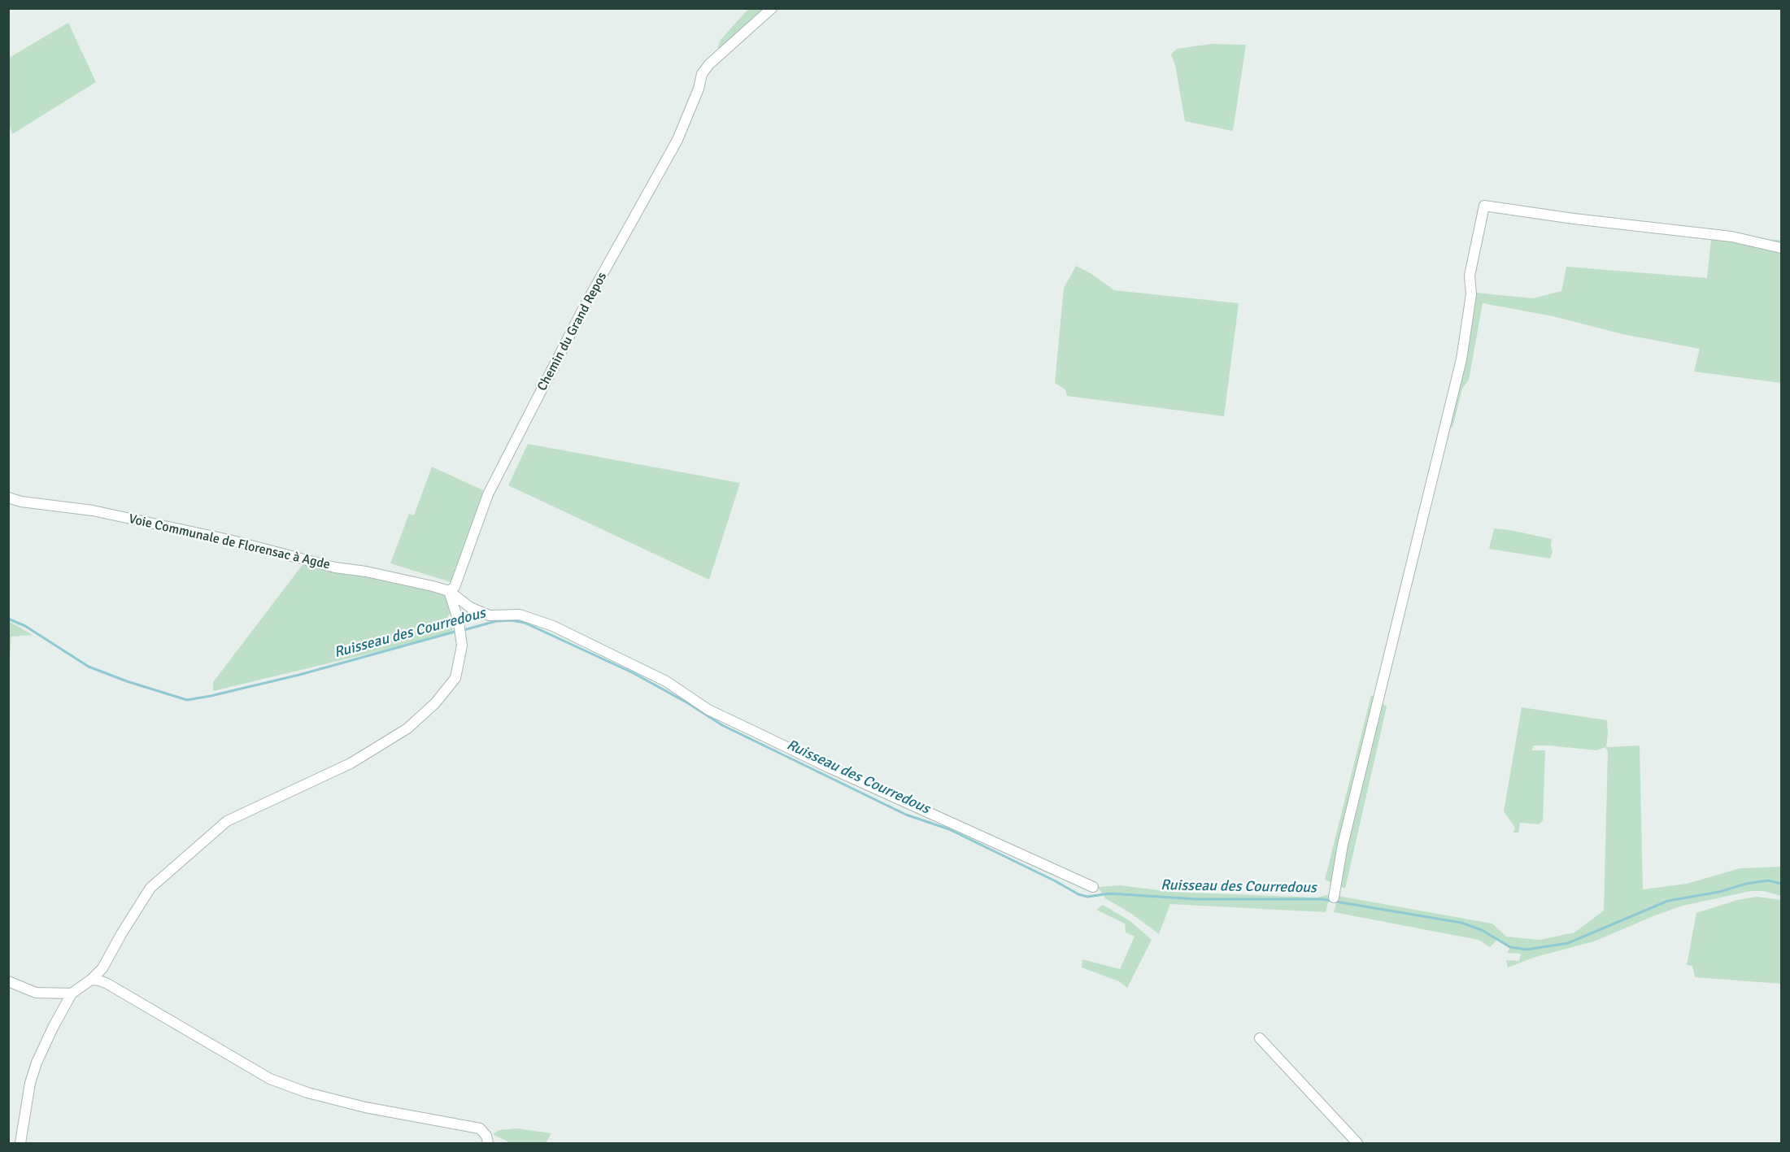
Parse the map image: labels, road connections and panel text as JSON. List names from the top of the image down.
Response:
{
  "streets": {
    "street": ["Chemin du Grand Repos", "Voie Communale de Florensac à Agde"]
  },
  "crossings": [
    ["Chemin du Grand Repos", "Voie Communale de Florensac à Agde"]
  ],
  "water": ["Ruisseau des Courredous"]
}
